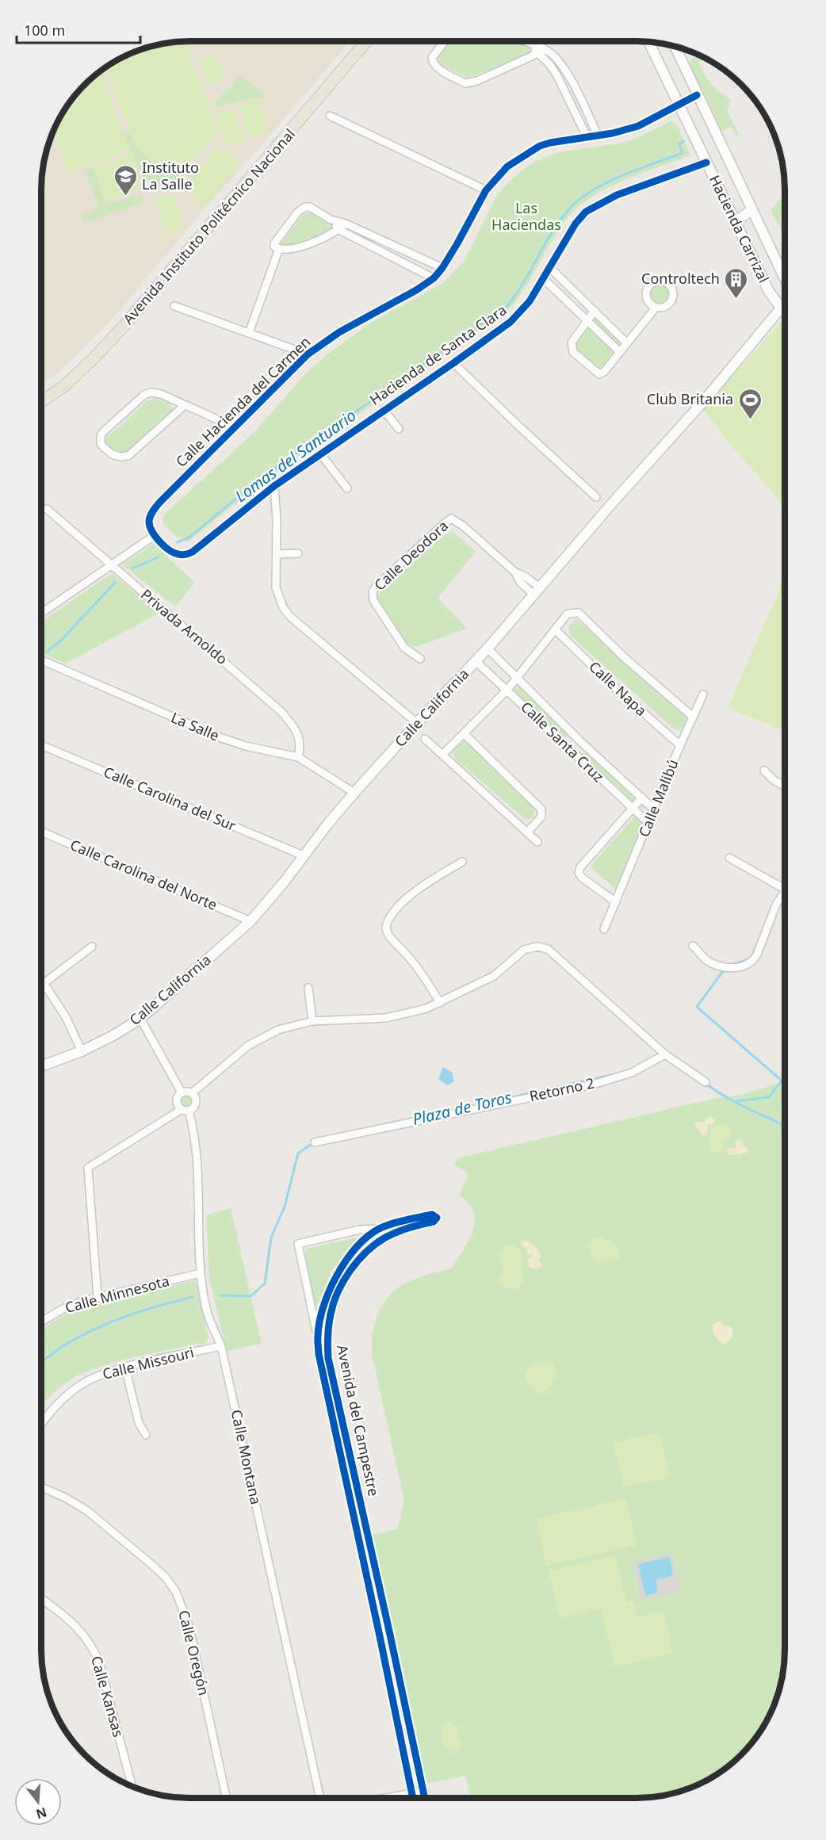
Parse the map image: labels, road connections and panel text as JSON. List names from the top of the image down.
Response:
{
  "streets": {
    "main road": ["Avenida Instituto Politécnico Nacional", "Hacienda Carrizal", "Calle California"],
    "street": [
      "Hacienda de Santa Clara",
      "Calle Hacienda del Carmen",
      "Calle Deodora",
      "Privada Arnoldo",
      "Calle Napa",
      "La Salle",
      "Calle Santa Cruz",
      "Calle Malibú",
      "Calle Carolina del Sur",
      "Calle Carolina del Norte",
      "Retorno 2",
      "Calle Minnesota",
      "Calle Missouri",
      "Avenida del Campestre",
      "Calle Montana",
      "Calle Oregón",
      "Calle Kansas"
    ]
  },
  "crossings": [
    ["Hacienda Carrizal", "Hacienda de Santa Clara"],
    ["Hacienda Carrizal", "Calle Hacienda del Carmen"],
    ["Hacienda Carrizal", "Calle California"],
    ["Hacienda de Santa Clara", "Calle Hacienda del Carmen"],
    ["Calle Deodora", "Calle California"],
    ["Privada Arnoldo", "La Salle"],
    ["Calle Napa", "Calle Malibú"],
    ["Calle California", "La Salle"],
    ["Calle California", "Calle Santa Cruz"],
    ["Calle California", "Calle Carolina del Sur"],
    ["Calle California", "Calle Carolina del Norte"],
    ["Calle Santa Cruz", "Calle Malibú"],
    ["Calle Minnesota", "Calle Montana"],
    ["Calle Missouri", "Calle Montana"]
  ],
  "water": ["Lomas del Santuario", "Plaza de Toros"],
  "parks": ["Las Haciendas"],
  "places": {
    "school or university": ["Instituto La Salle"],
    "building": ["Controltech"],
    "sports": ["Club Britania"]
  },
  "scale_bar": "100 m",
  "north": "bottom"
}
